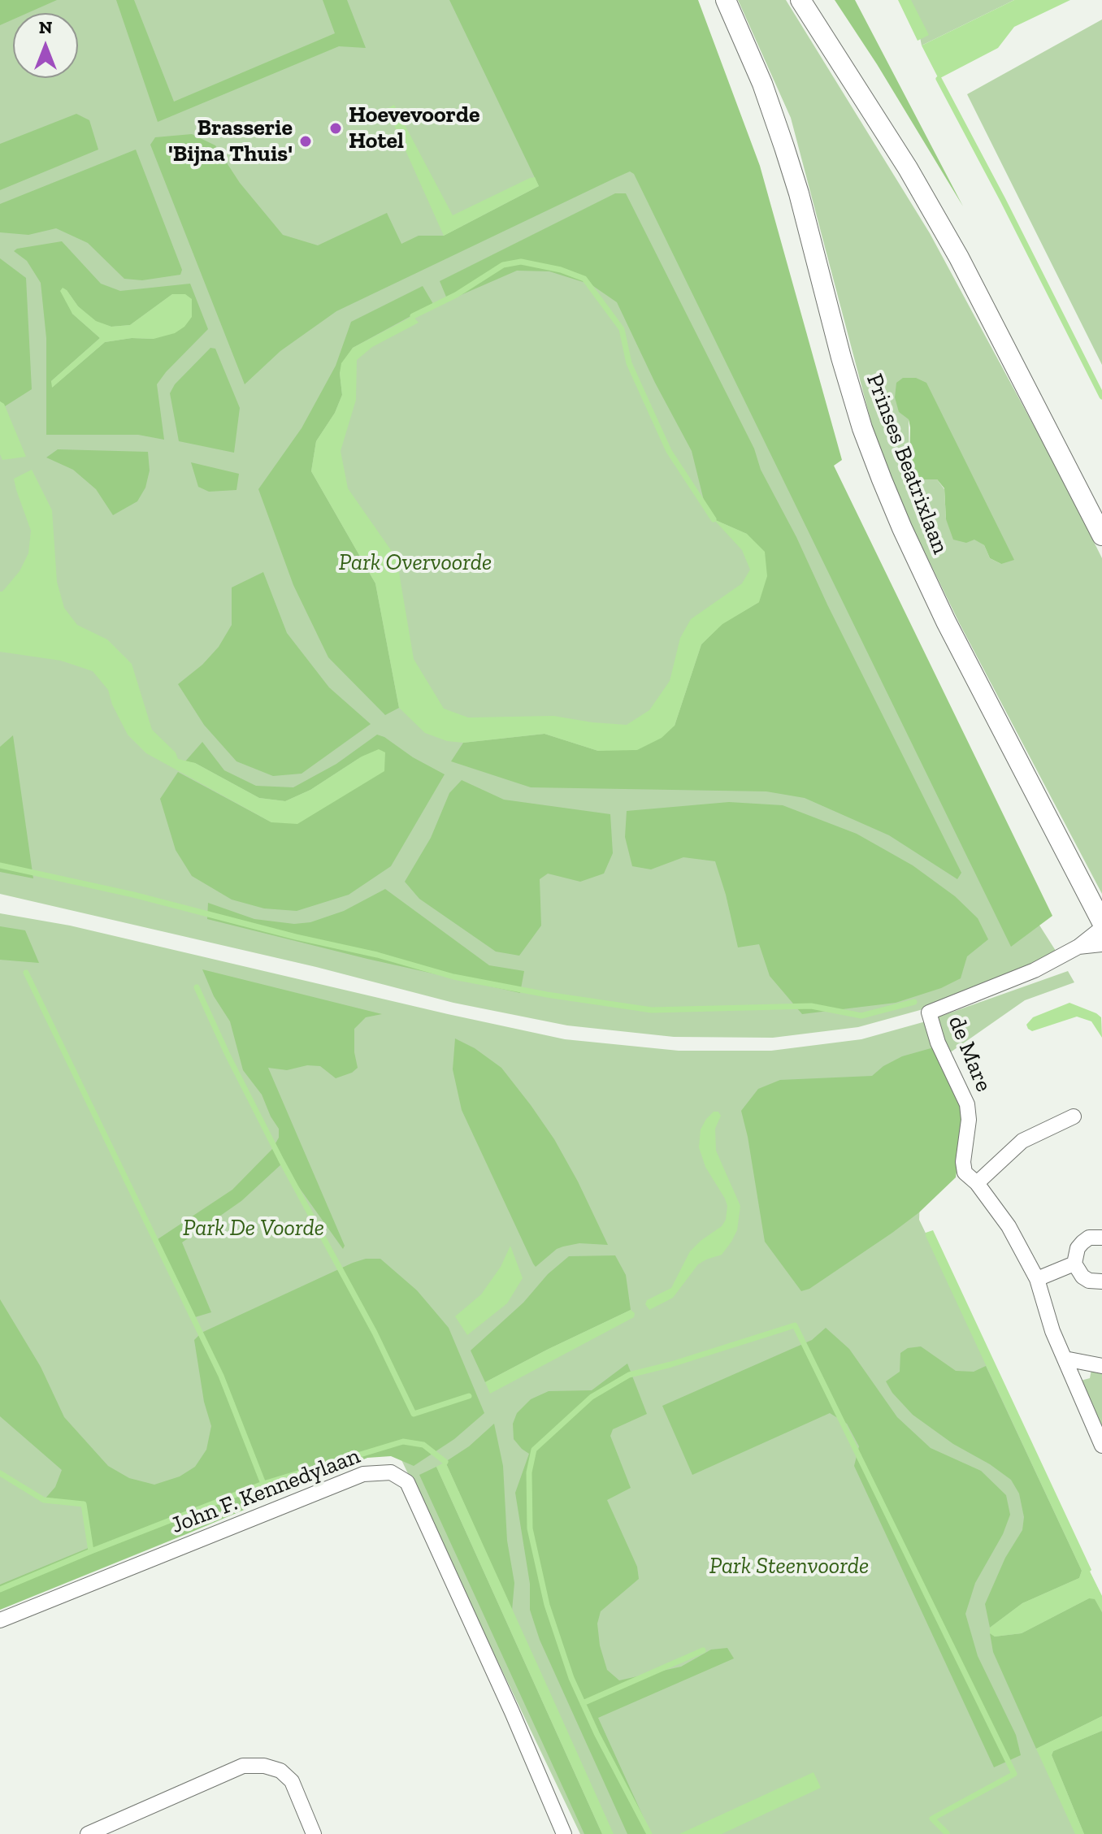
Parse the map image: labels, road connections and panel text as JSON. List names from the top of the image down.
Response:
{
  "streets": {
    "main road": ["Prinses Beatrixlaan"],
    "street": ["de Mare", "John F. Kennedylaan"]
  },
  "parks": ["Park Overvoorde", "Park De Voorde", "Park Steenvoorde"],
  "places": ["Hoevevoorde Hotel", "Brasserie 'Bijna Thuis'"],
  "north": "top"
}
